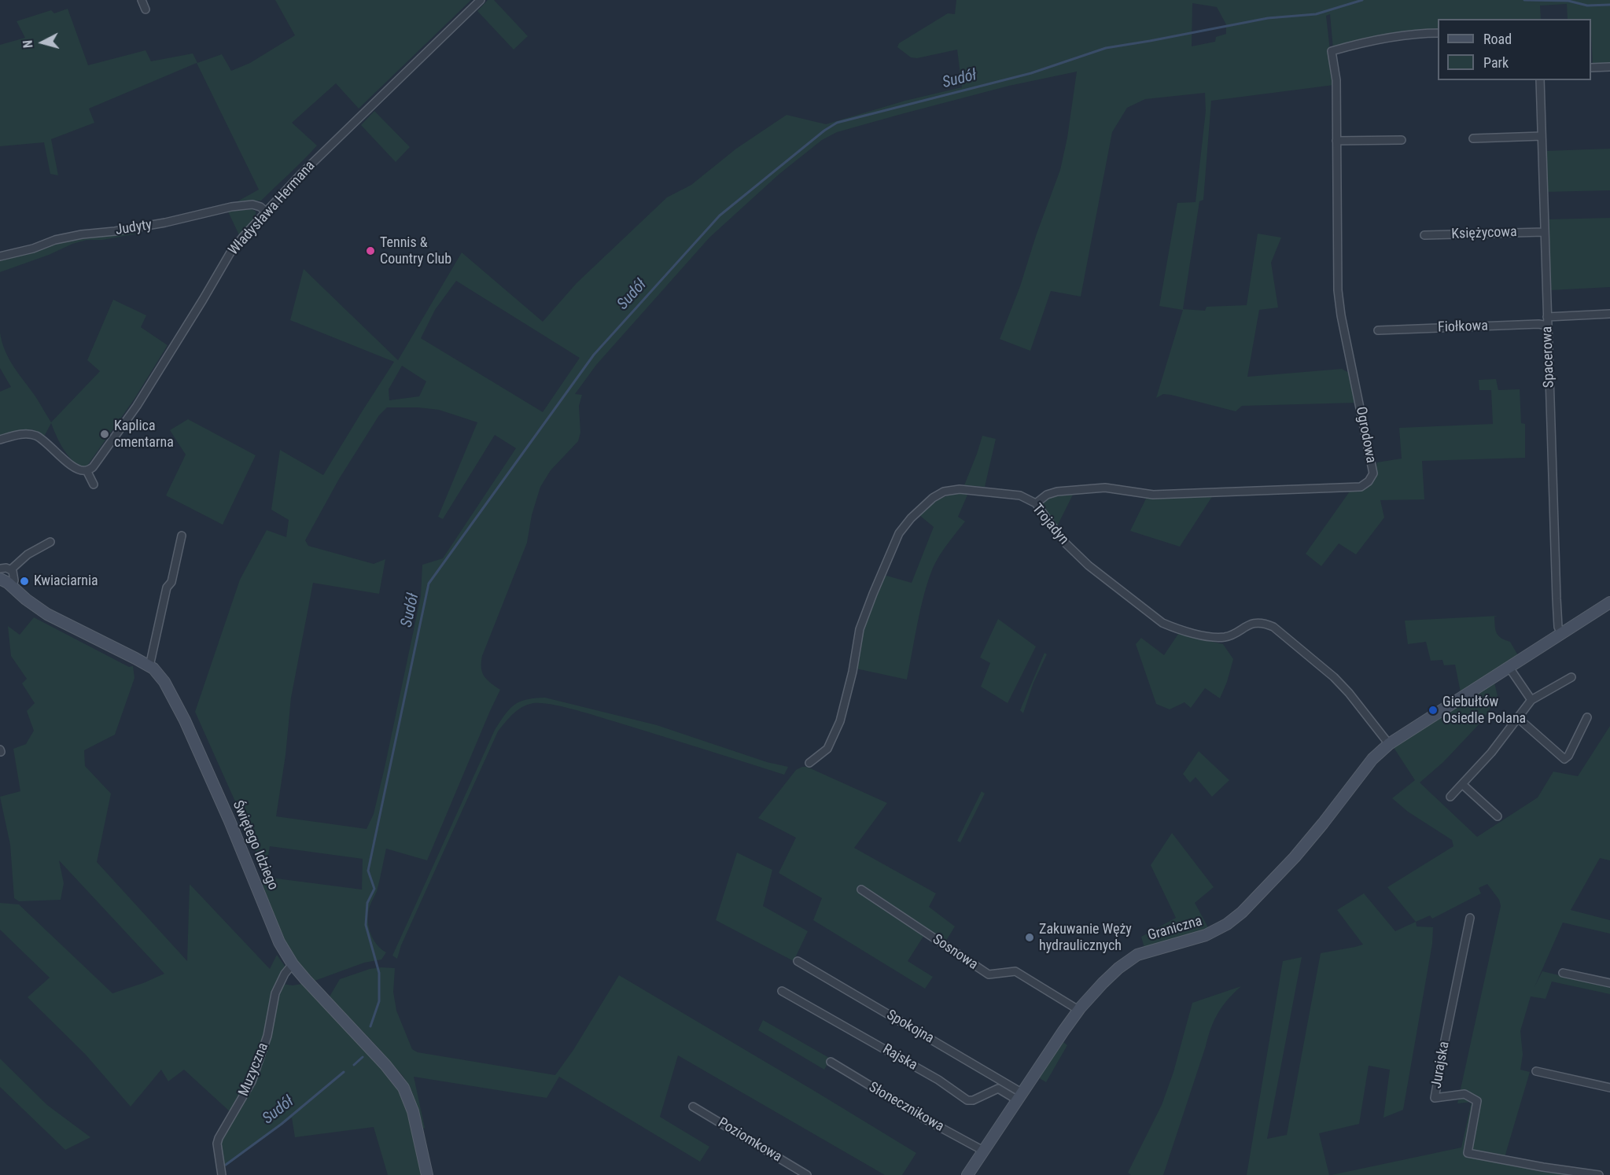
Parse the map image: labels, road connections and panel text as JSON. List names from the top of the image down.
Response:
{
  "streets": {
    "street": [
      "Władysława Hermana",
      "Judyty",
      "Księżycowa",
      "Fiołkowa",
      "Spacerowa",
      "Ogrodowa",
      "Trojadyn",
      "Świętego Idziego",
      "Graniczna",
      "Sosnowa",
      "Spokojna",
      "Rajska",
      "Jurajska",
      "Muzyczna",
      "Słonecznikowa",
      "Poziomkowa"
    ]
  },
  "crossings": [
    ["Władysława Hermana", "Judyty"],
    ["Księżycowa", "Spacerowa"],
    ["Fiołkowa", "Spacerowa"],
    ["Spacerowa", "Graniczna"],
    ["Ogrodowa", "Trojadyn"],
    ["Trojadyn", "Graniczna"],
    ["Świętego Idziego", "Muzyczna"],
    ["Graniczna", "Sosnowa"],
    ["Graniczna", "Spokojna"],
    ["Graniczna", "Rajska"],
    ["Graniczna", "Słonecznikowa"],
    ["Spokojna", "Rajska"]
  ],
  "water": ["Sudół"],
  "places": [
    "Tennis & Country Club",
    "Kaplica cmentarna",
    "Kwiaciarnia",
    "Giebułtów Osiedle Polana",
    "Zakuwanie Węży hydraulicznych"
  ],
  "legend": ["Road", "Park"],
  "north": "left"
}
